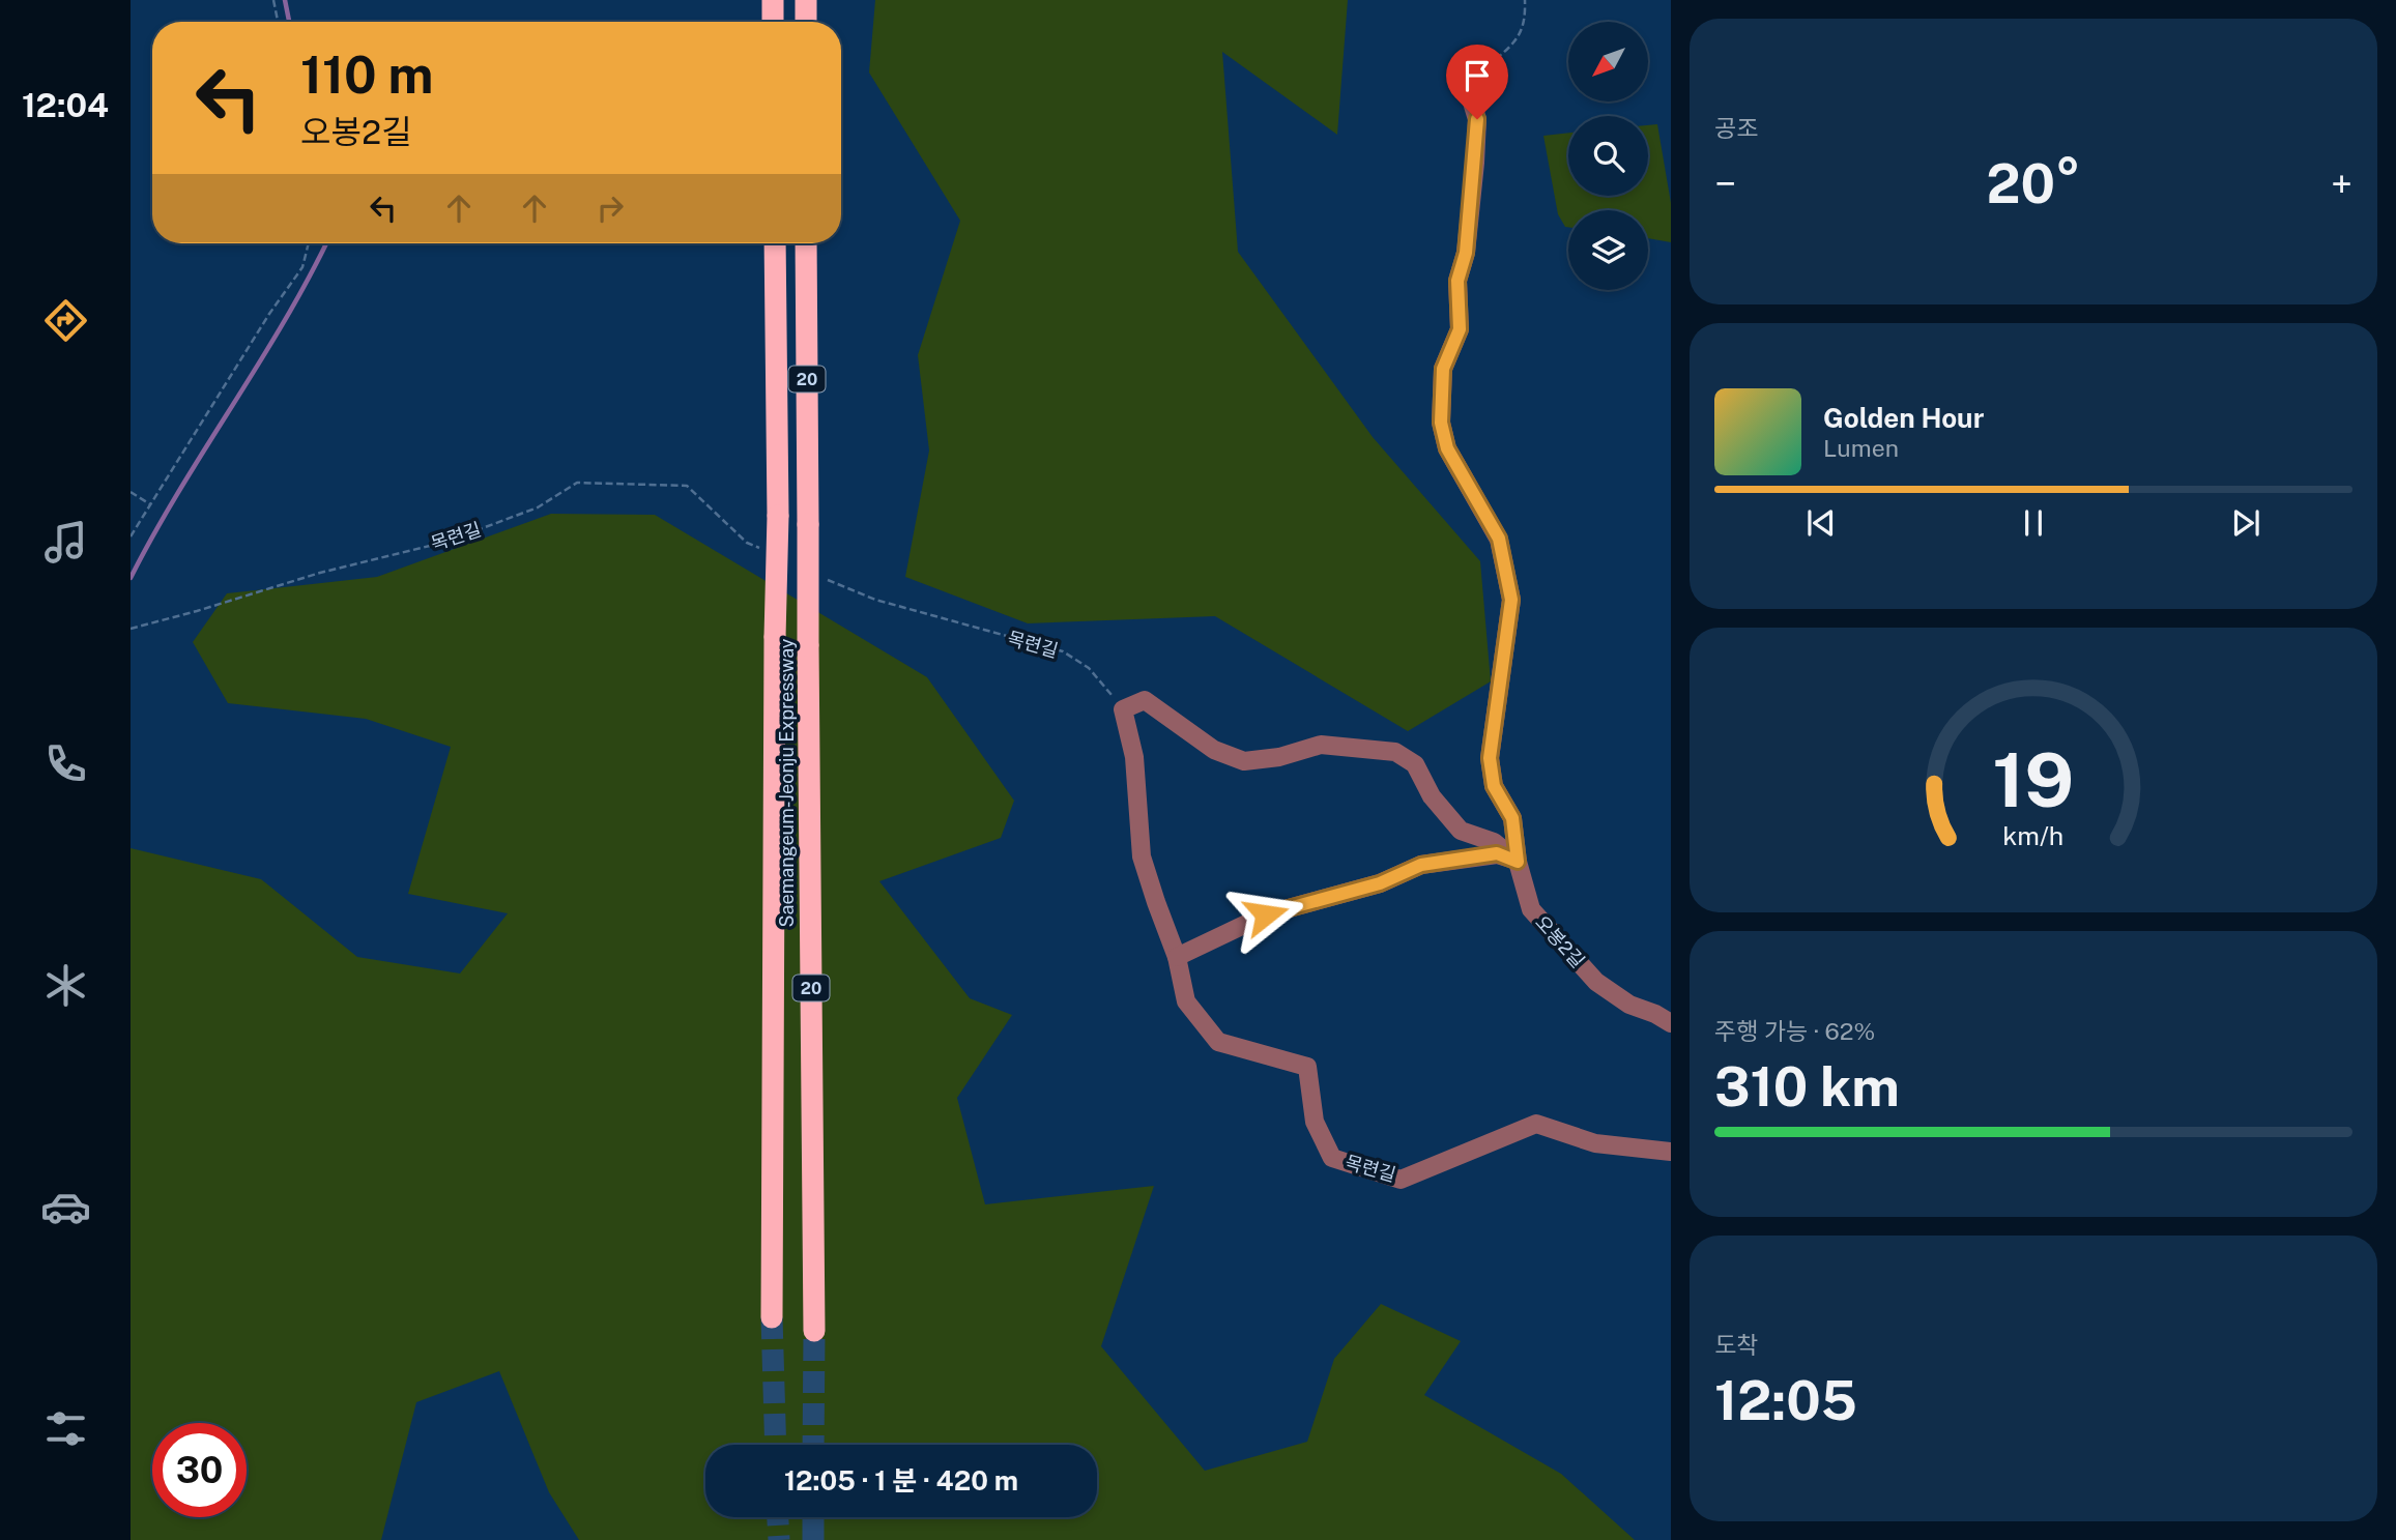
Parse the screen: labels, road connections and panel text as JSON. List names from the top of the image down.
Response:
{
  "streets": {
    "highway": ["20", "Saemangeum-Jeonju Expressway"],
    "street": ["목련길", "오봉2길"]
  },
  "north": "bottom left",
  "page": {
    "tabs": "12:04",
    "tile": [
      "공조",
      ["주행 가능 · 62%", "310 km"],
      ["도착", "12:05"]
    ],
    "turn": ["110 m", "오봉2길"],
    "heat": ["−", "20°", "+"],
    "song": ["Golden Hour", "Lumen"],
    "limit": "30",
    "trip": "12:05 · 1 분 · 420 m",
    "gauge": ["19", "km/h"]
  }
}
